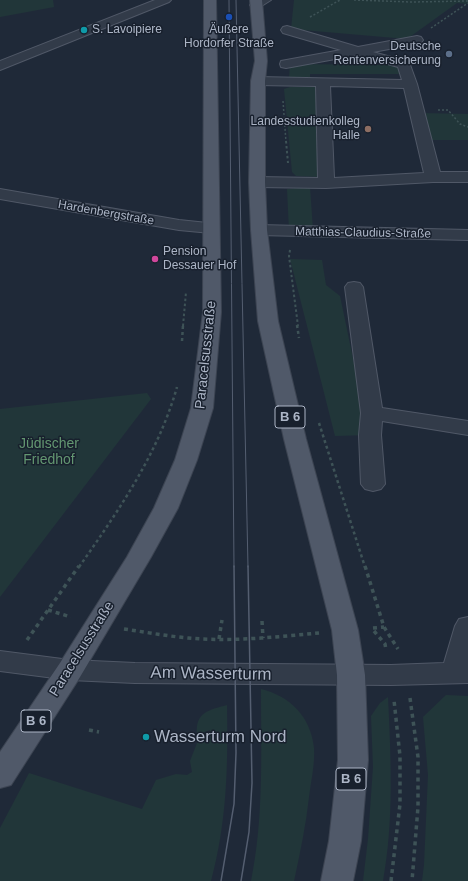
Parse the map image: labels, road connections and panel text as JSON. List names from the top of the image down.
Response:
{
  "streets": {
    "main road": ["Paracelsusstraße", "B 6"],
    "street": ["Hardenbergstraße", "Matthias-Claudius-Straße", "Am Wasserturm"]
  },
  "crossings": [
    ["Hardenbergstraße", "Paracelsusstraße"],
    ["Matthias-Claudius-Straße", "B 6"],
    ["Paracelsusstraße", "Am Wasserturm"],
    ["B 6", "Am Wasserturm"]
  ],
  "parks": ["Jüdischer Friedhof"],
  "places": [
    "Äußere Hordorfer Straße",
    "S. Lavoipiere",
    "Deutsche Rentenversicherung",
    "Landesstudienkolleg Halle",
    "Pension Dessauer Hof",
    "Wasserturm Nord"
  ]
}
